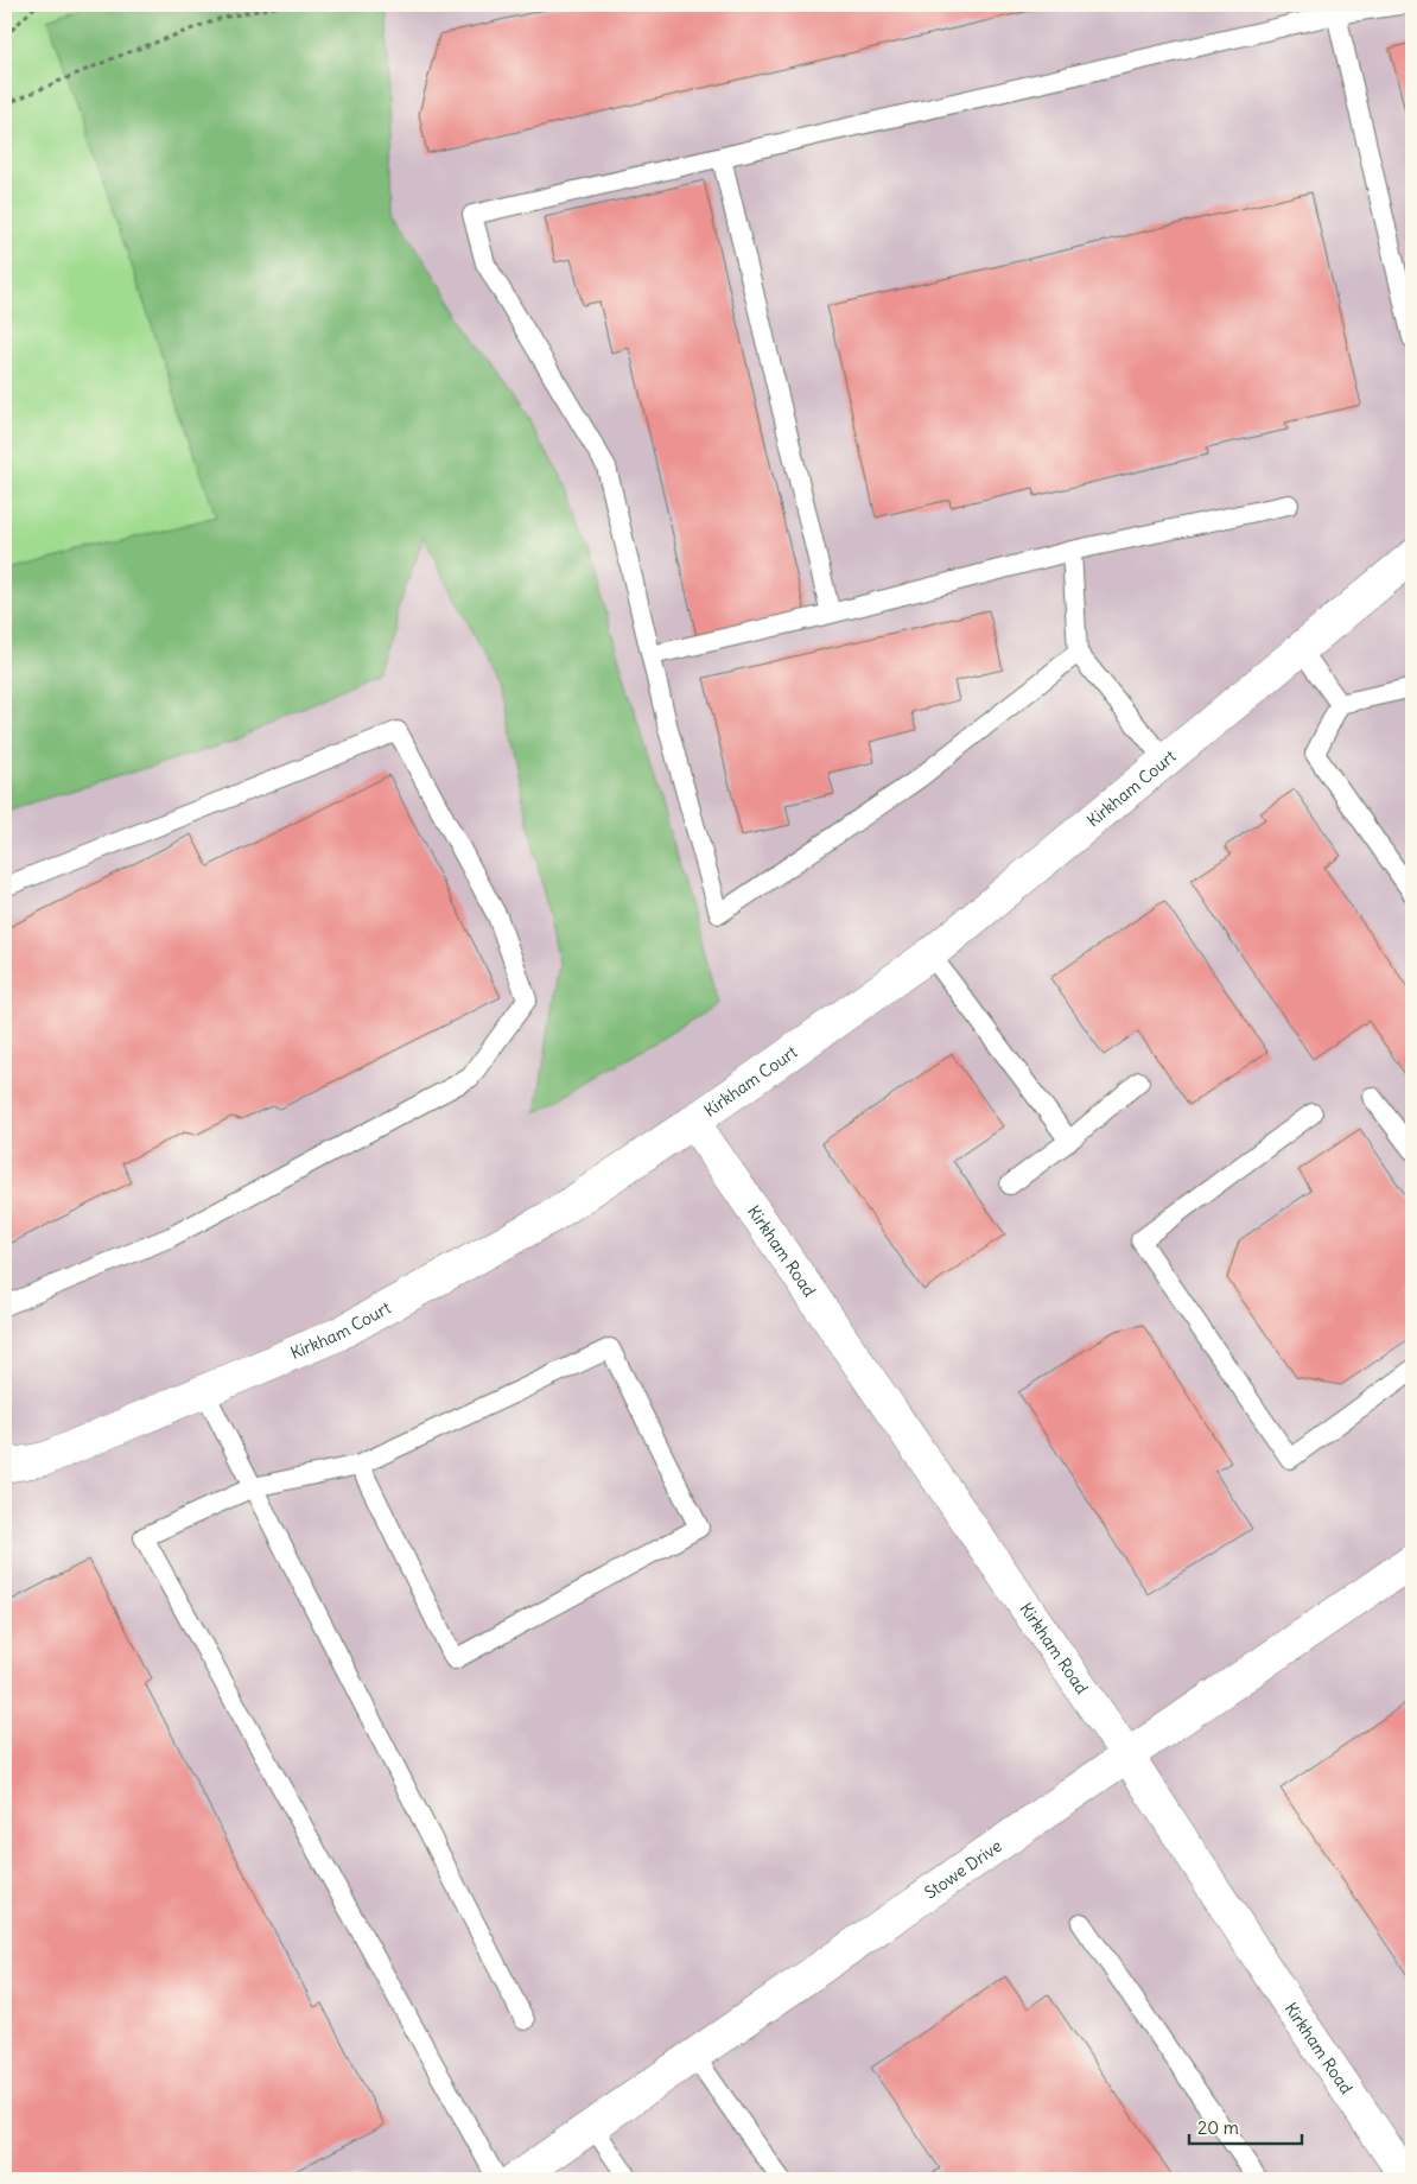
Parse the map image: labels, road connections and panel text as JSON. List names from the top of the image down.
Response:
{
  "streets": {
    "street": ["Kirkham Court", "Kirkham Road", "Stowe Drive"]
  },
  "crossings": [
    ["Kirkham Court", "Kirkham Road"],
    ["Kirkham Road", "Stowe Drive"]
  ],
  "scale_bar": "20 m"
}
